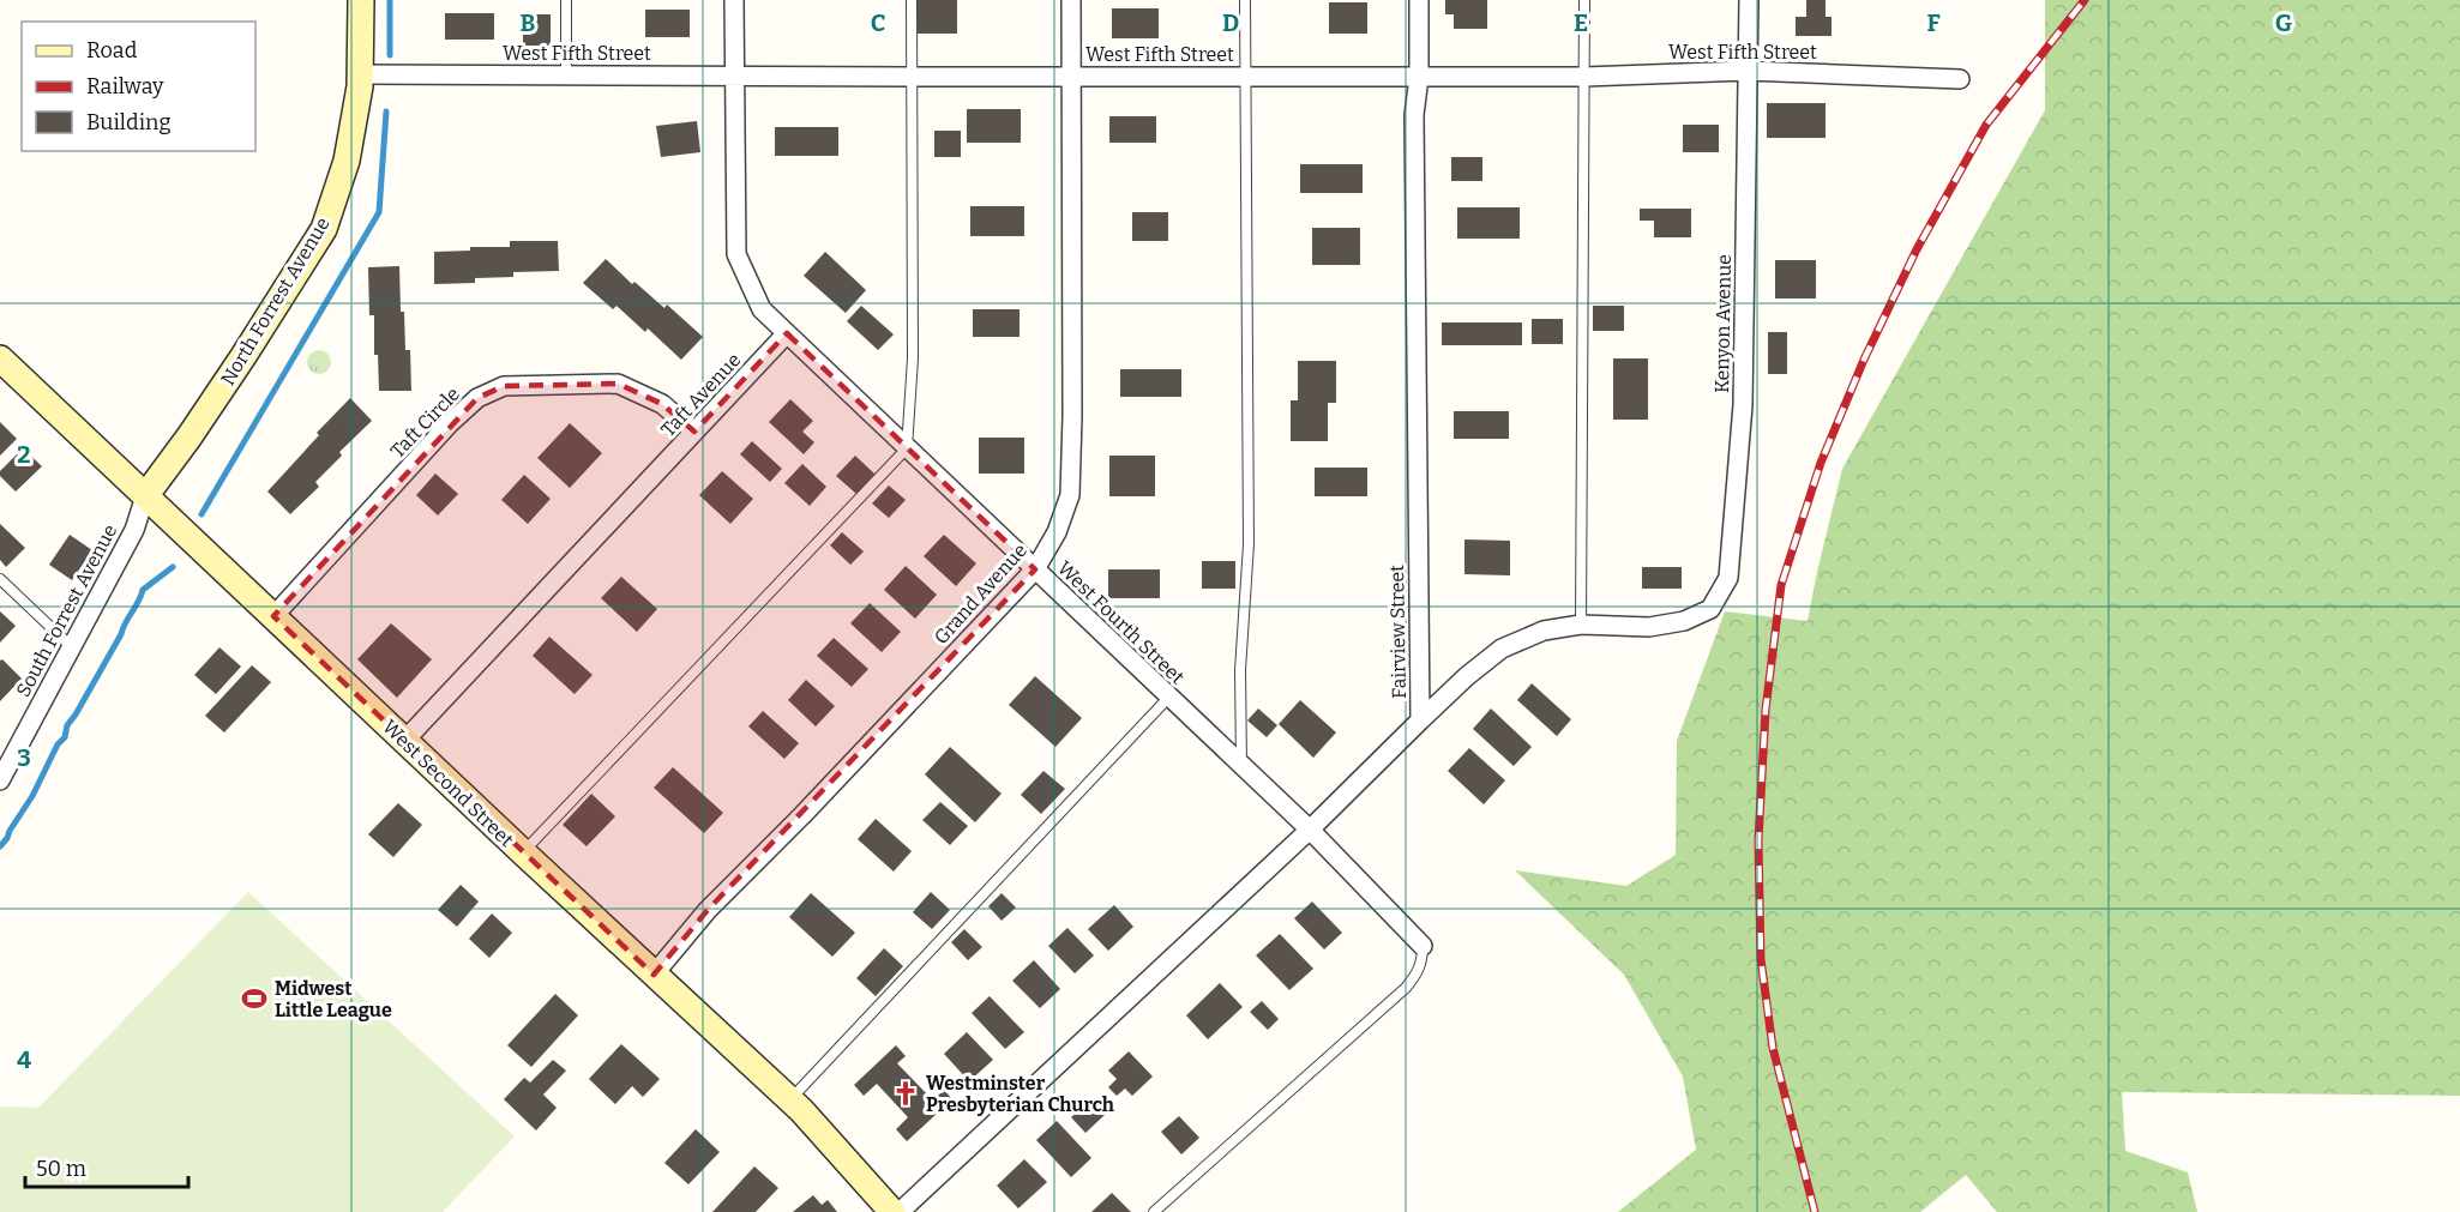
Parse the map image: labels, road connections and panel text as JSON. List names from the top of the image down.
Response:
{
  "streets": {
    "main road": ["North Forrest Avenue", "West Second Street"],
    "street": [
      "West Fifth Street",
      "Kenyon Avenue",
      "Taft Avenue",
      "Taft Circle",
      "Grand Avenue",
      "South Forrest Avenue",
      "West Fourth Street",
      "Fairview Street"
    ]
  },
  "crossings": [
    ["West Fifth Street", "North Forrest Avenue"],
    ["West Fifth Street", "Kenyon Avenue"],
    ["West Fifth Street", "Grand Avenue"],
    ["West Fifth Street", "Fairview Street"],
    ["North Forrest Avenue", "South Forrest Avenue"],
    ["North Forrest Avenue", "West Second Street"],
    ["Taft Avenue", "Taft Circle"],
    ["Taft Avenue", "West Fourth Street"],
    ["Taft Avenue", "West Second Street"],
    ["Taft Circle", "West Second Street"],
    ["Grand Avenue", "West Fourth Street"],
    ["Grand Avenue", "West Second Street"],
    ["South Forrest Avenue", "West Second Street"],
    ["West Fourth Street", "Fairview Street"]
  ],
  "places": {
    "sports": ["Midwest Little League"],
    "church": ["Westminster Presbyterian Church"]
  },
  "legend": ["Road", "Railway", "Building"],
  "scale_bar": "50 m",
  "grid": {
    "columns": [
      "B",
      "C",
      "D",
      "E",
      "F",
      "G"
    ],
    "rows": ["2", "3", "4"]
  }
}
